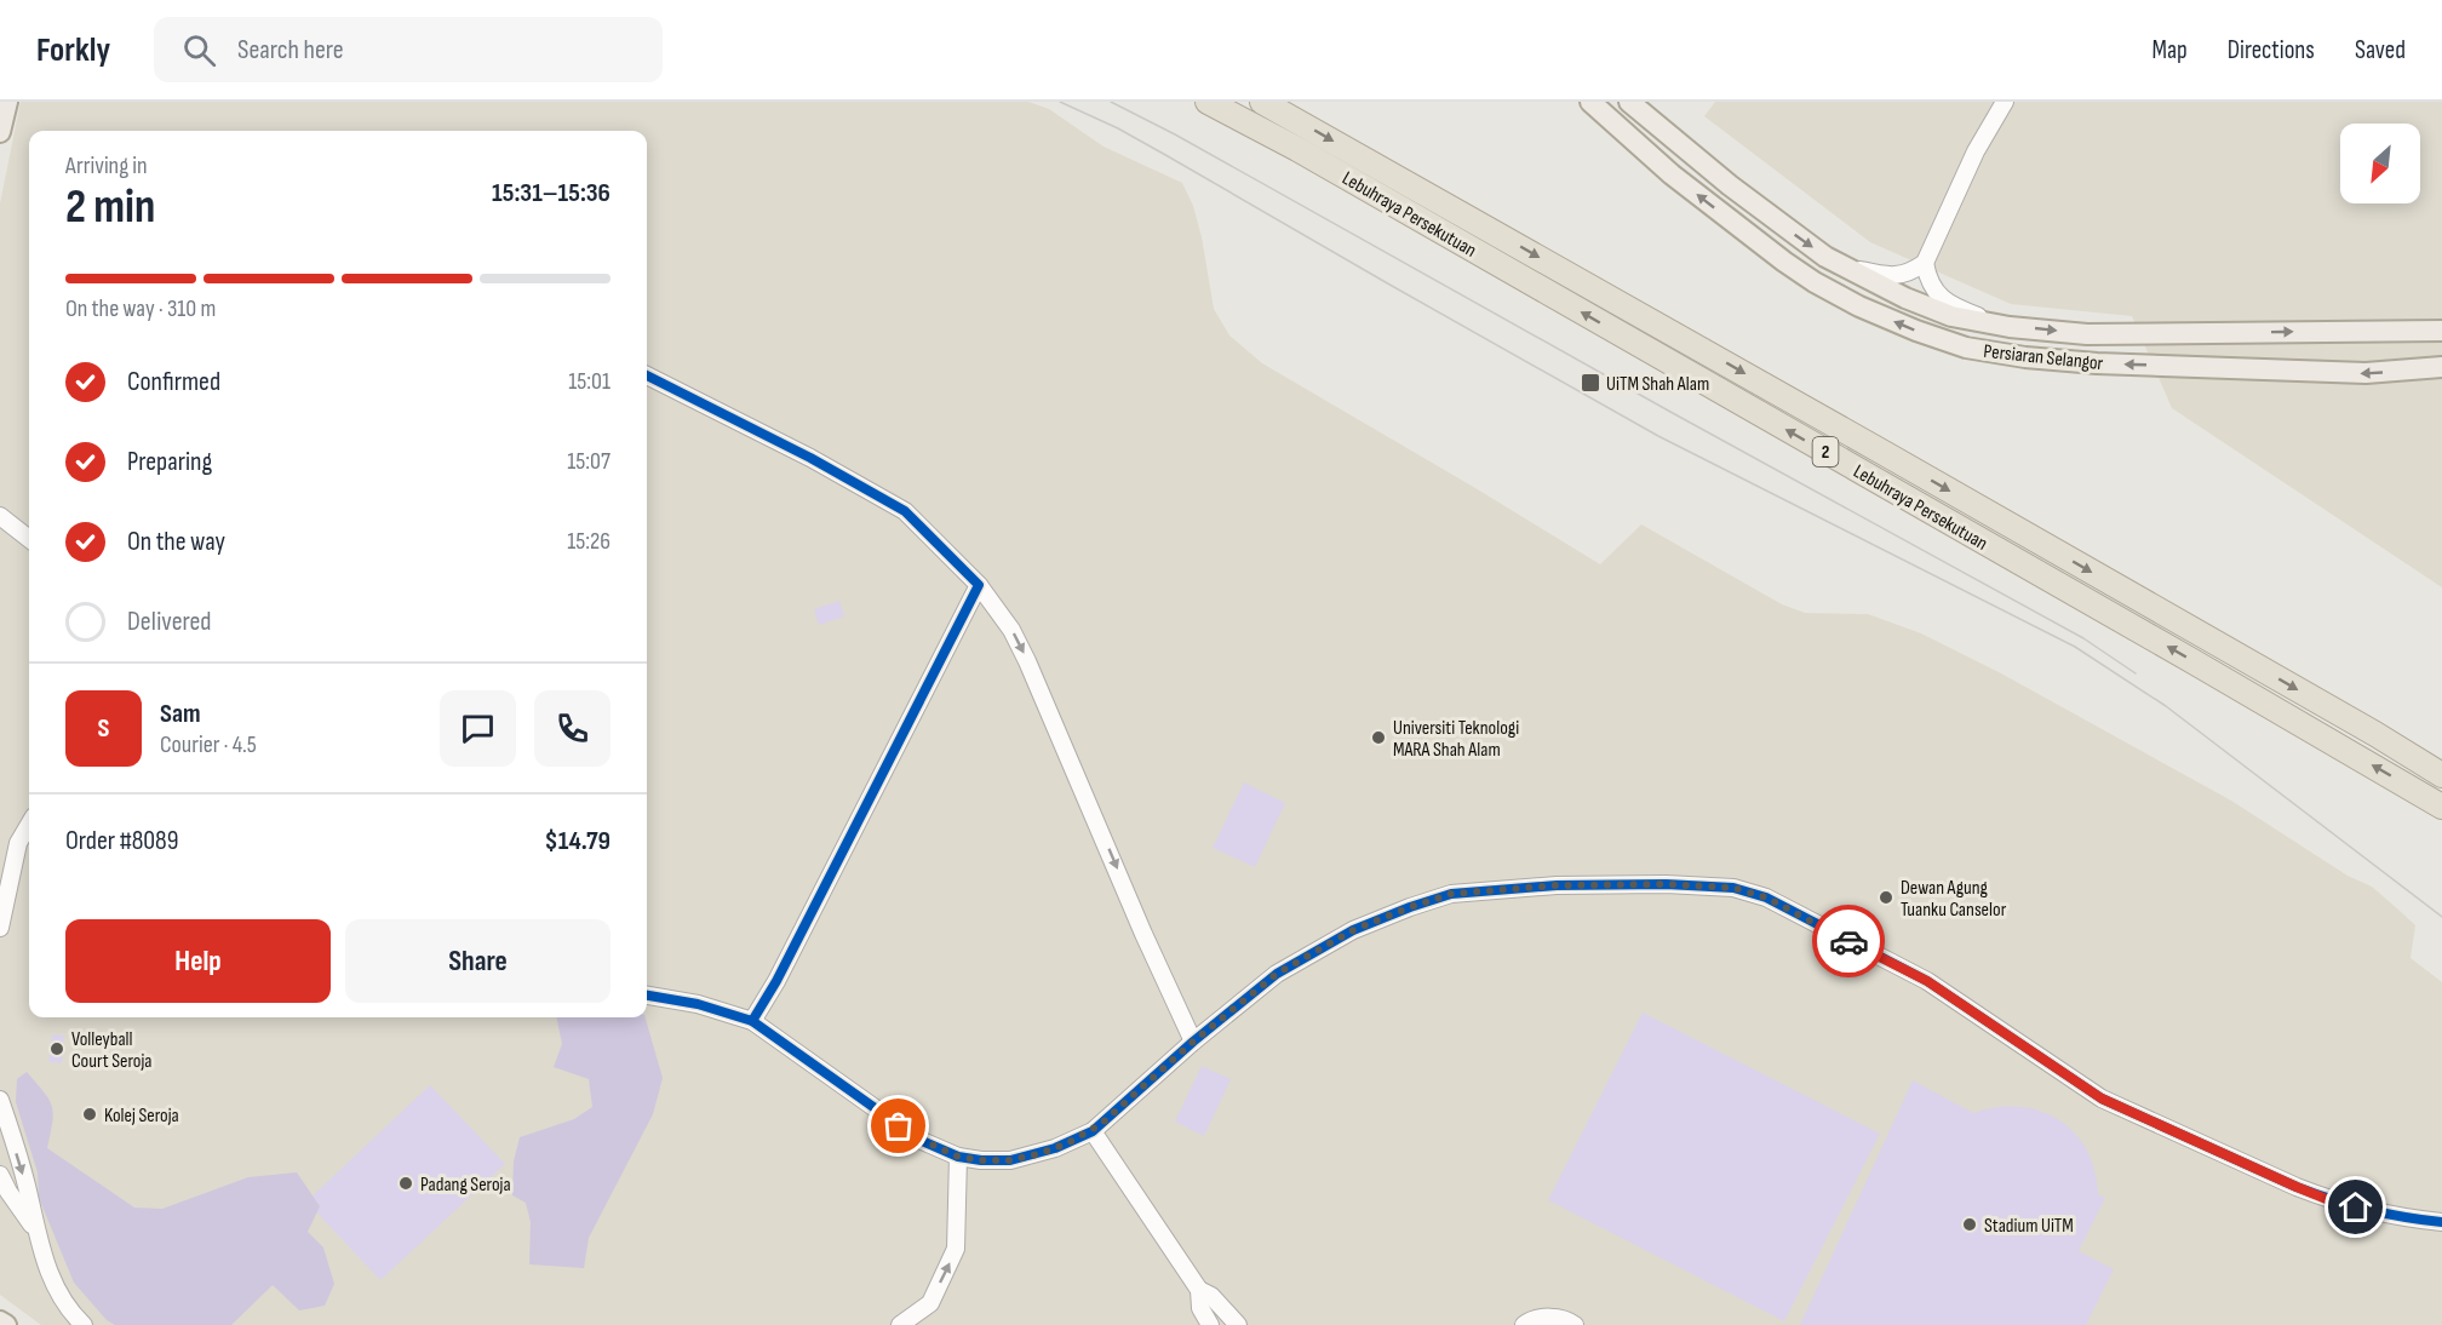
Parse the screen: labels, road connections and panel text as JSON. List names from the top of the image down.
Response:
{
  "streets": {
    "highway": ["Lebuhraya Persekutuan", "2"],
    "main road": ["Persiaran Selangor"]
  },
  "places": {
    "transit": ["UiTM Shah Alam"],
    "other": [
      "Universiti Teknologi MARA Shah Alam",
      "Dewan Agung Tuanku Canselor",
      "Volleyball Court Seroja",
      "Kolej Seroja",
      "Padang Seroja",
      "Stadium UiTM"
    ]
  },
  "north": "bottom left",
  "page": {
    "header": "Forkly",
    "search": "Search here",
    "nav": ["Map", "Directions", "Saved"],
    "heading": ["2 min", "Arriving in", "15:31–15:36"],
    "panel": [
      "Sam",
      "Courier · 4.5",
      "Order #8089",
      "$14.79"
    ],
    "bar": "On the way · 310 m",
    "list": [
      ["Confirmed", "15:01"],
      ["Preparing", "15:07"],
      ["On the way", "15:26"],
      "Delivered"
    ],
    "round": "S",
    "buttons": ["Help", "Share"]
  }
}
